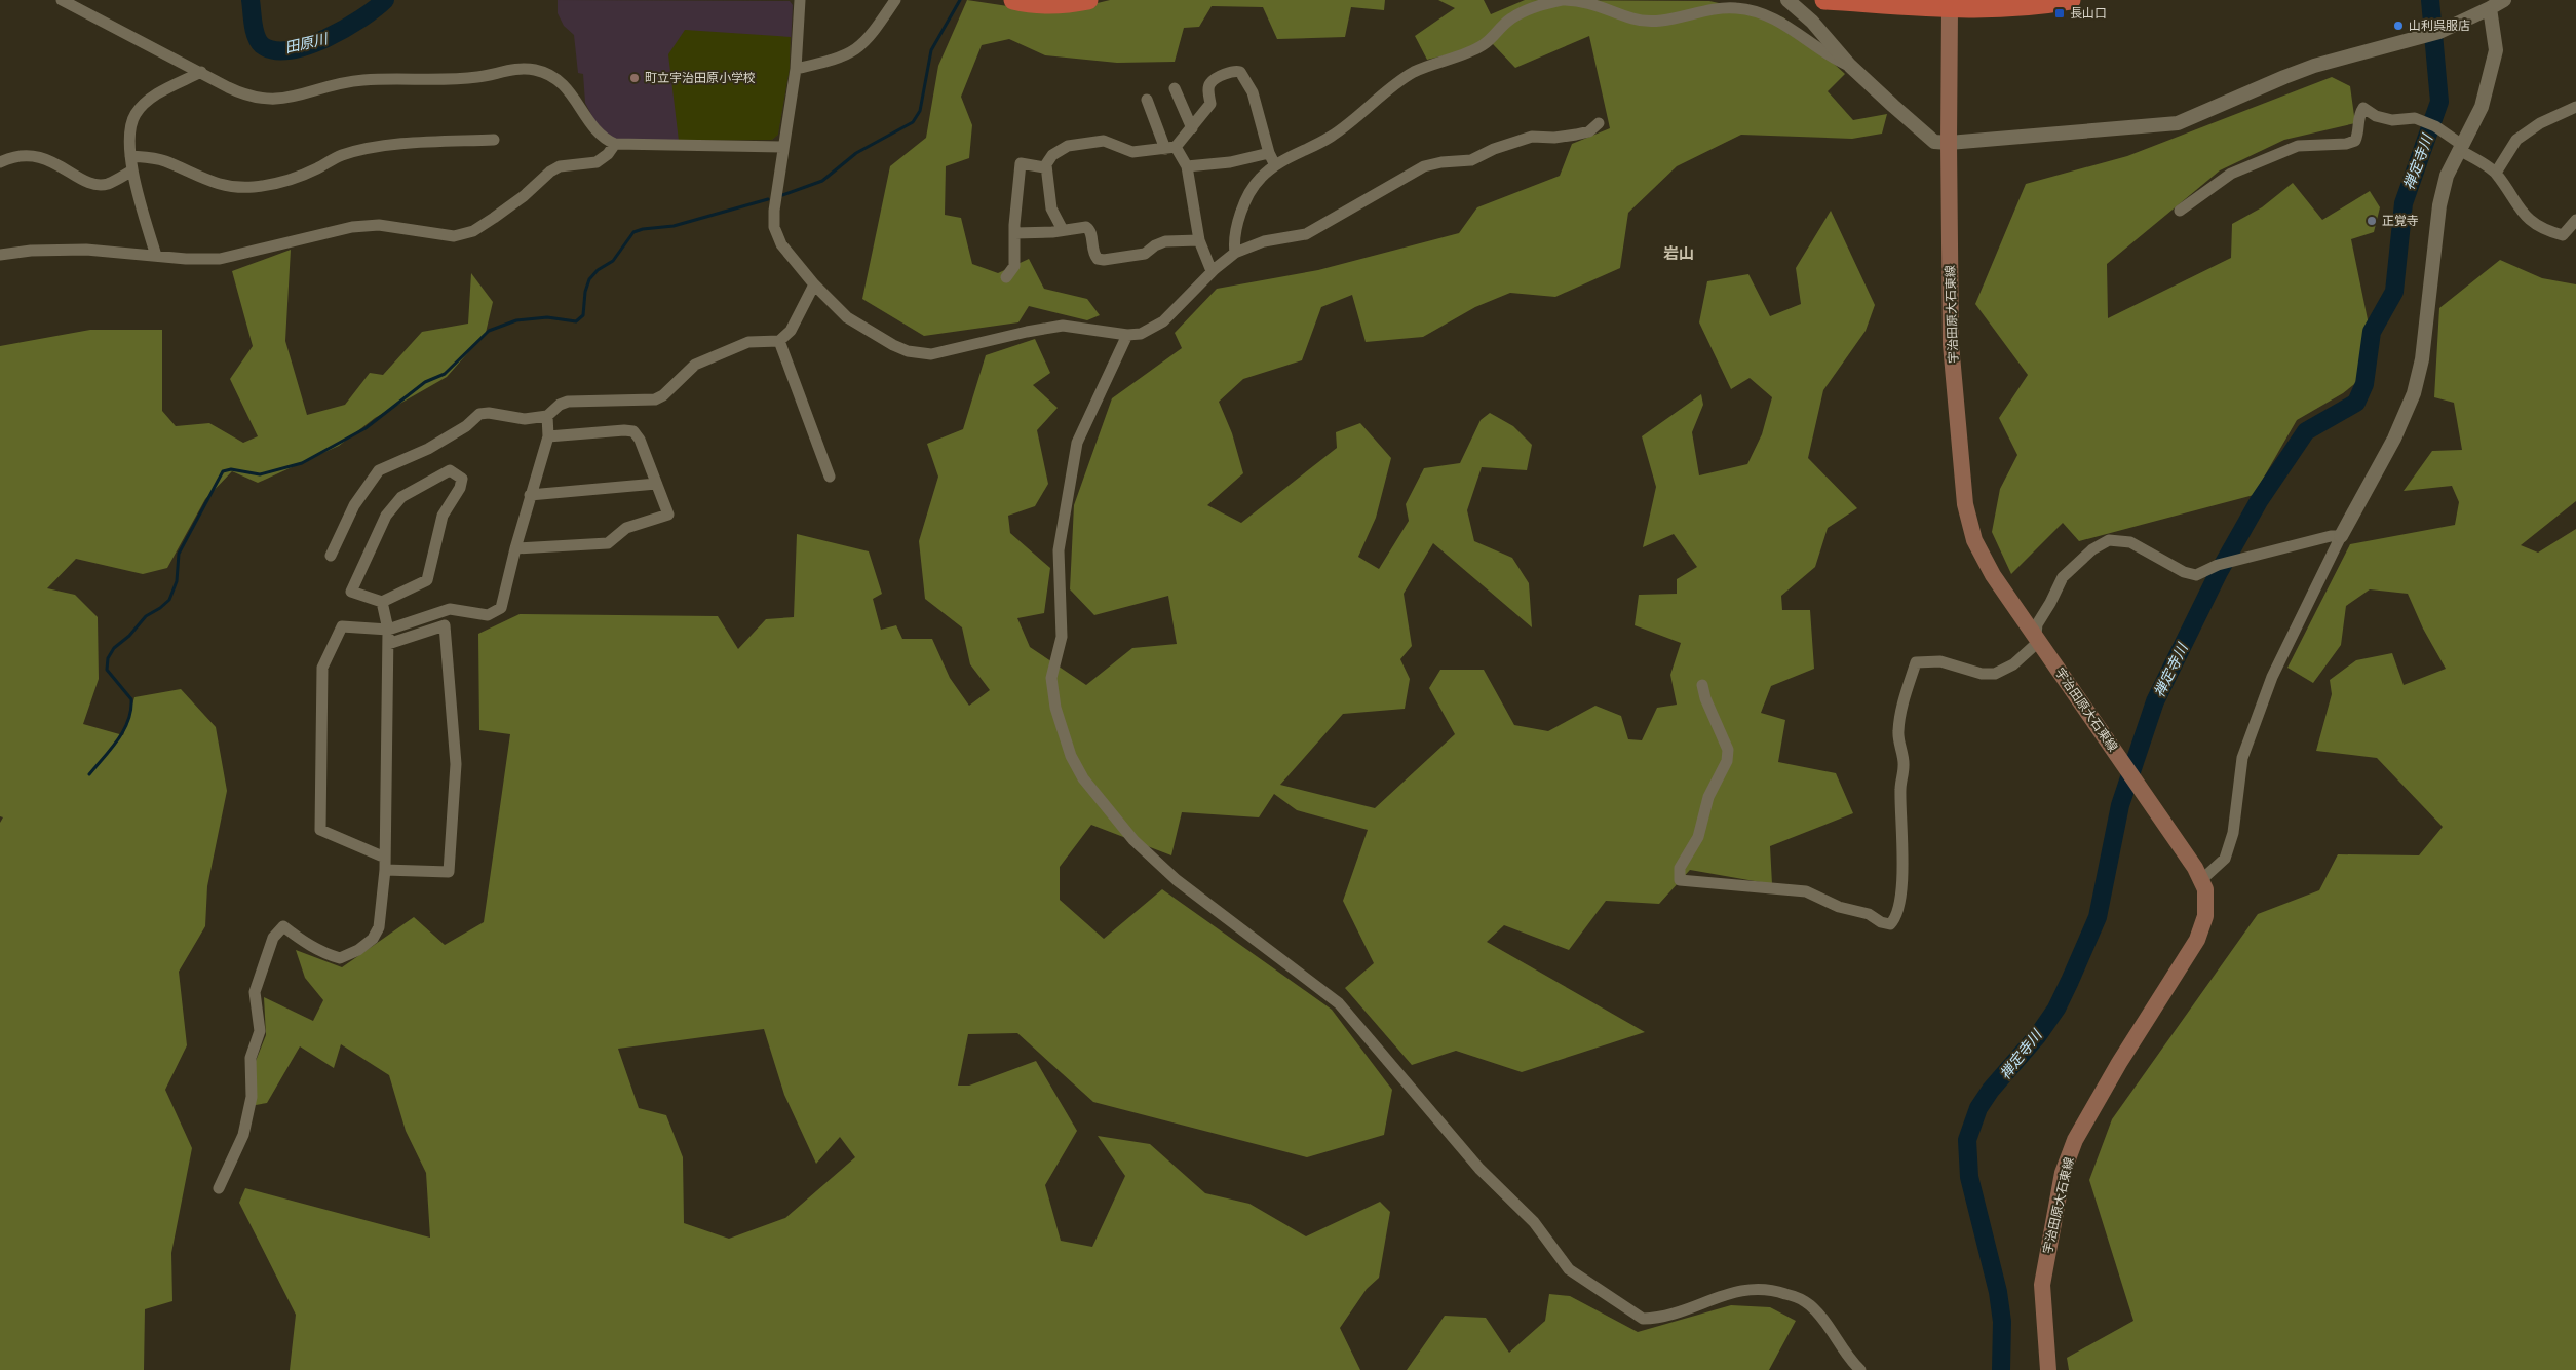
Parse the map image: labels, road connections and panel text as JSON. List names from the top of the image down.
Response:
{
  "streets": {
    "main road": ["宇治田原大石東線"]
  },
  "districts": ["岩山"],
  "water": ["田原川", "禅定寺川"],
  "places": {
    "transit": ["長山口"],
    "other": ["山利呉服店", "町立宇治田原小学校", "正覚寺"]
  }
}
